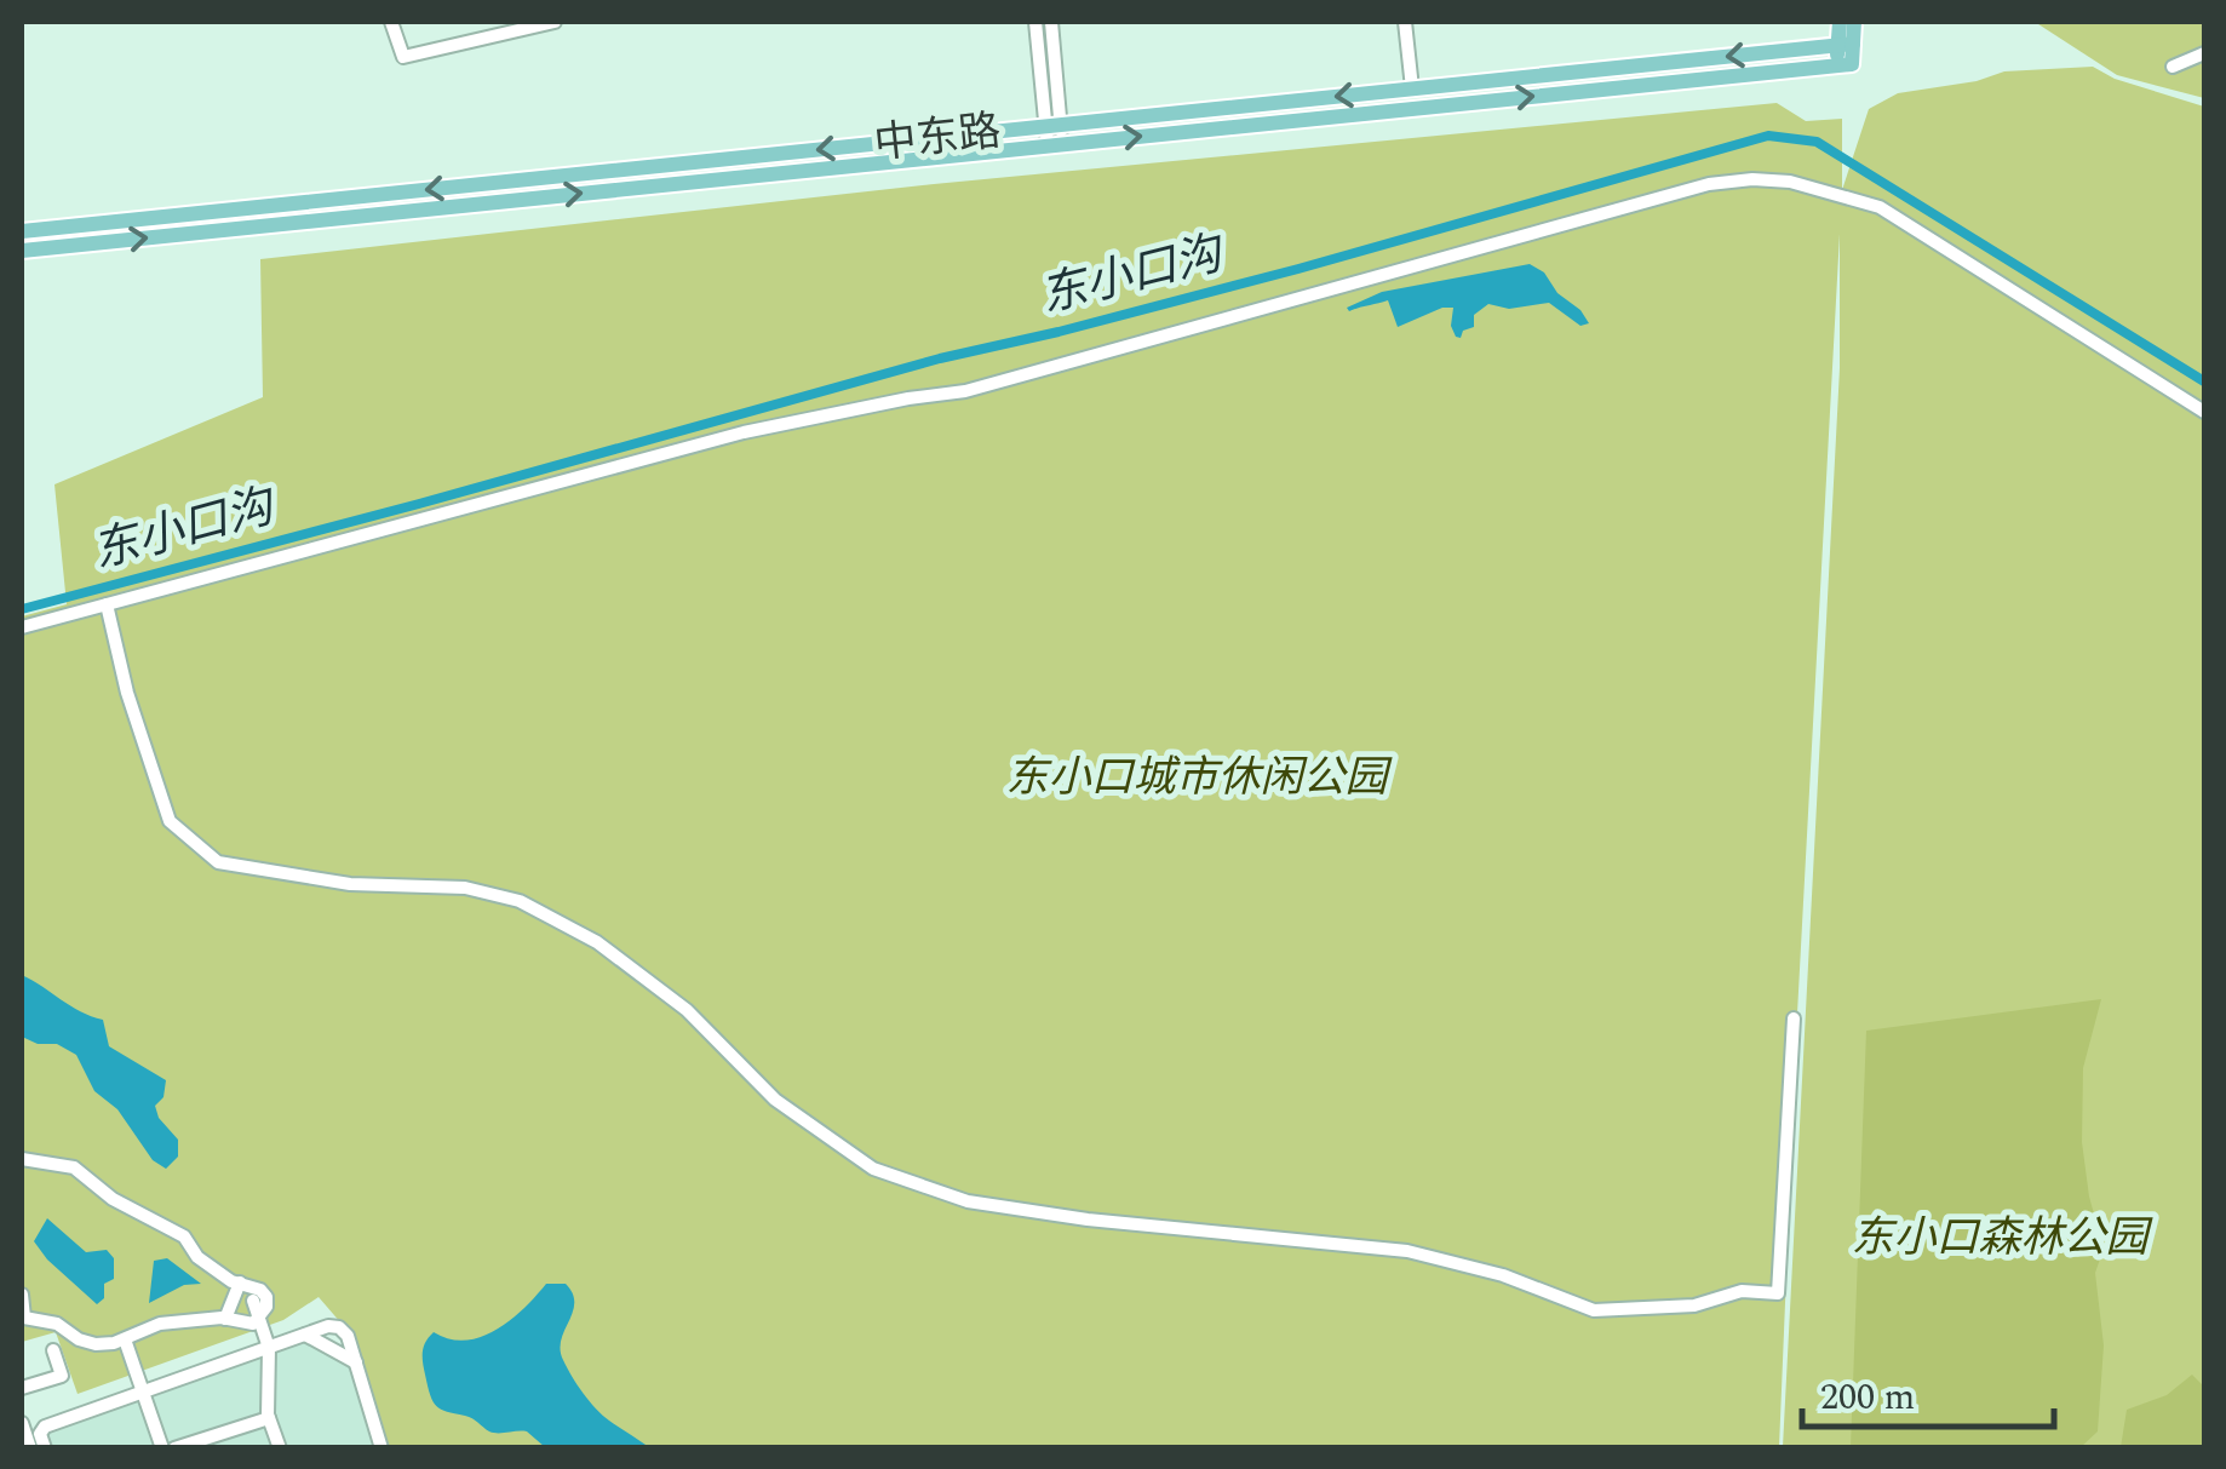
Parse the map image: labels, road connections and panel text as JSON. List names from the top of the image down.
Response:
{
  "streets": {
    "main road": ["中东路"]
  },
  "water": ["东小口沟"],
  "parks": ["东小口城市休闲公园", "东小口森林公园"],
  "scale_bar": "200 m"
}
